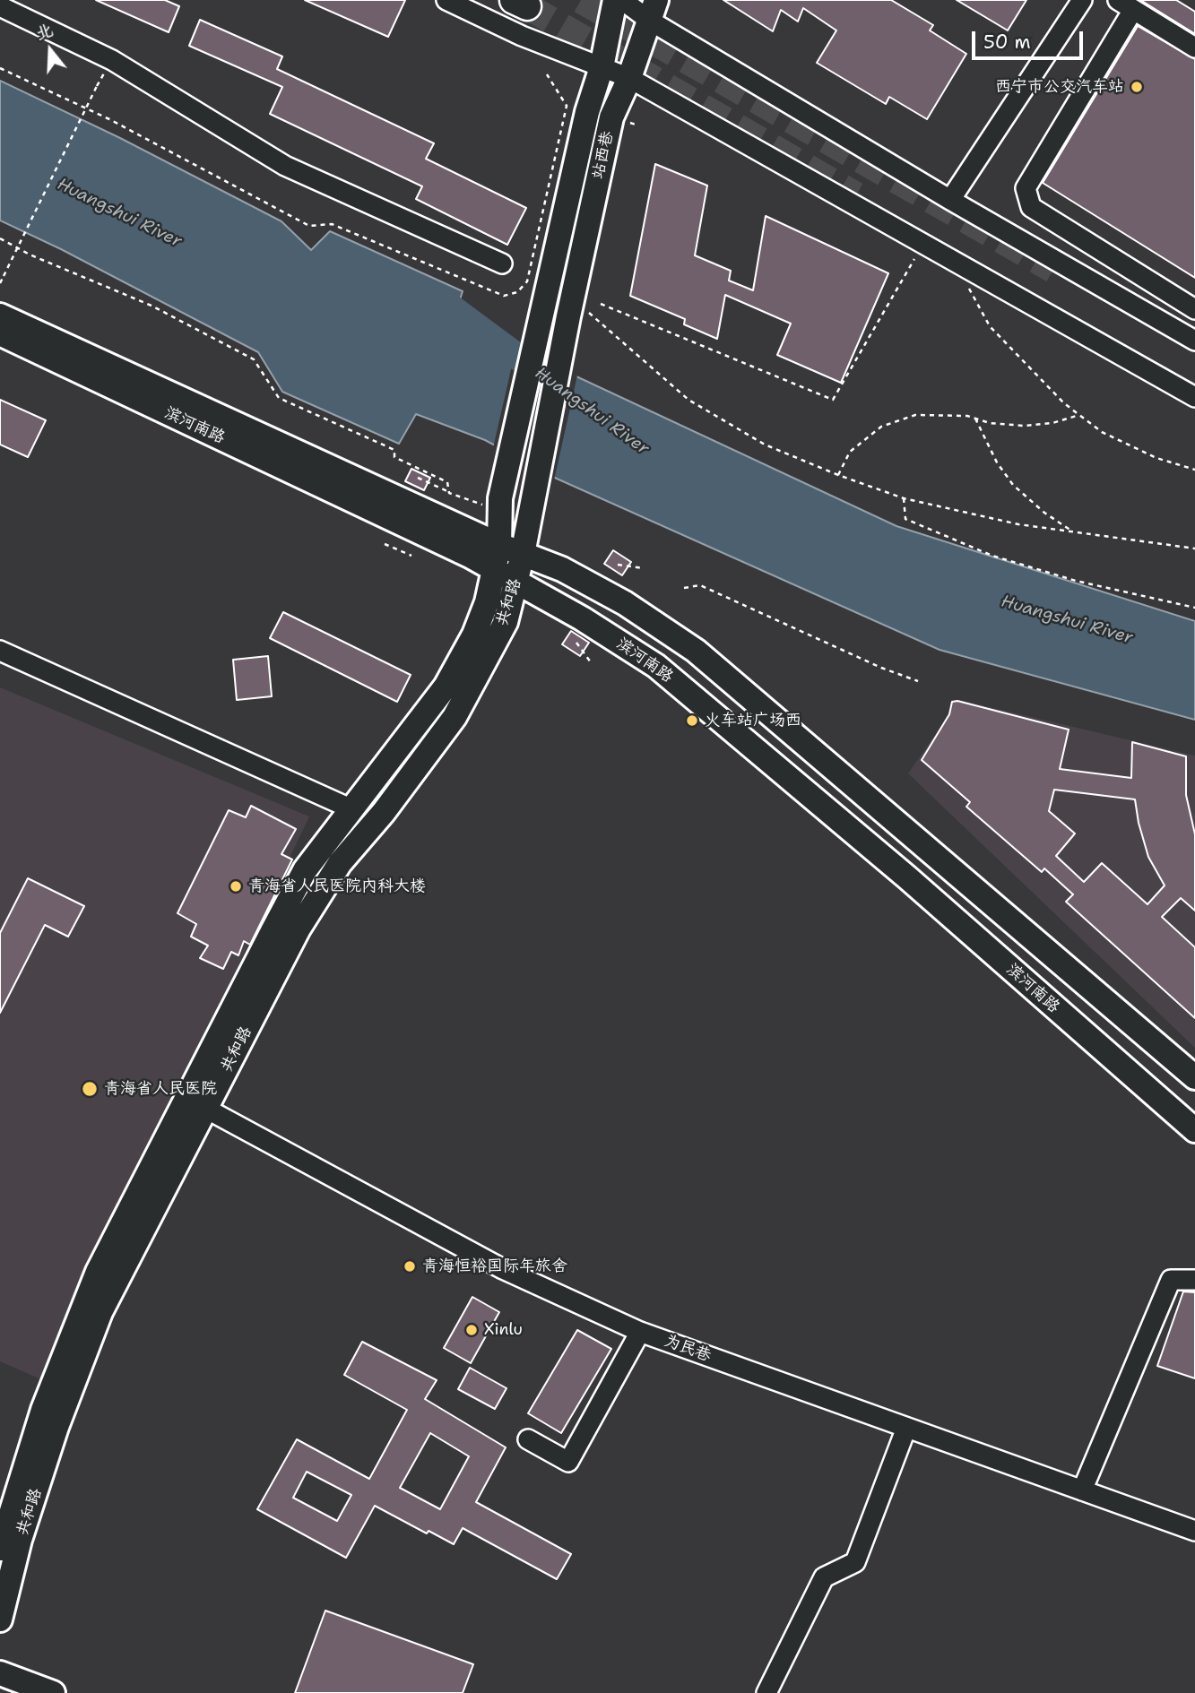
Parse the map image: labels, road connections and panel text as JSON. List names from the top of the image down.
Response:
{
  "streets": {
    "main road": ["站西巷", "滨河南路", "共和路"],
    "street": ["为民巷"]
  },
  "crossings": [
    ["站西巷", "共和路"],
    ["滨河南路", "共和路"],
    ["共和路", "为民巷"]
  ],
  "water": ["Huangshui River"],
  "places": [
    "西宁市公交汽车站",
    "火车站广场西",
    "青海省人民医院内科大楼",
    "青海省人民医院",
    "青海恒裕国际年旅舍",
    "Xinlu"
  ],
  "scale_bar": "50 m",
  "north": "top"
}
